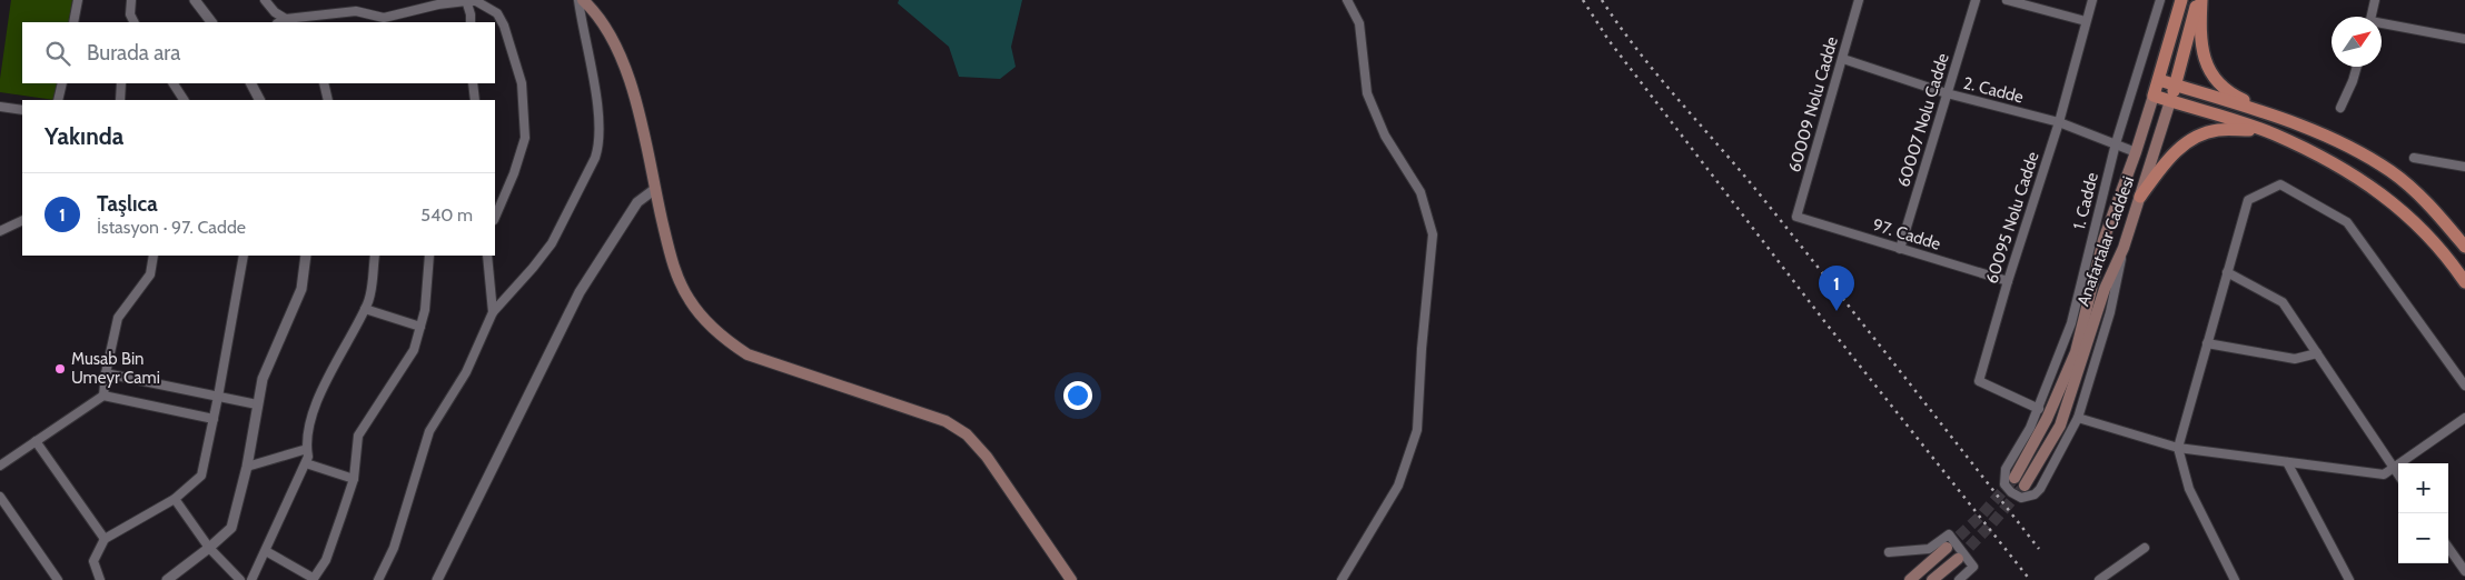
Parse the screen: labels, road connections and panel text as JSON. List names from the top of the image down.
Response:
{
  "streets": {
    "main road": ["Anafartalar Caddesi"],
    "street": [
      "2. Cadde",
      "60009 Nolu Cadde",
      "60007 Nolu Cadde",
      "1. Cadde",
      "60095 Nolu Cadde",
      "97. Cadde"
    ]
  },
  "crossings": [
    ["2. Cadde", "60009 Nolu Cadde"],
    ["2. Cadde", "60007 Nolu Cadde"],
    ["2. Cadde", "1. Cadde"],
    ["2. Cadde", "60095 Nolu Cadde"],
    ["2. Cadde", "Anafartalar Caddesi"],
    ["60009 Nolu Cadde", "97. Cadde"],
    ["60007 Nolu Cadde", "97. Cadde"],
    ["1. Cadde", "60095 Nolu Cadde"],
    ["60095 Nolu Cadde", "97. Cadde"]
  ],
  "places": ["Musab Bin Umeyr Cami"],
  "north": "top right",
  "page": {
    "search": "Burada ara",
    "heading": "Yakında",
    "list": [
      {
        "mark": "1",
        "name": "Taşlıca",
        "note": "İstasyon · 97. Cadde",
        "value": "540 m"
      }
    ],
    "pins": "1",
    "map_buttons": ["+", "−"]
  }
}
